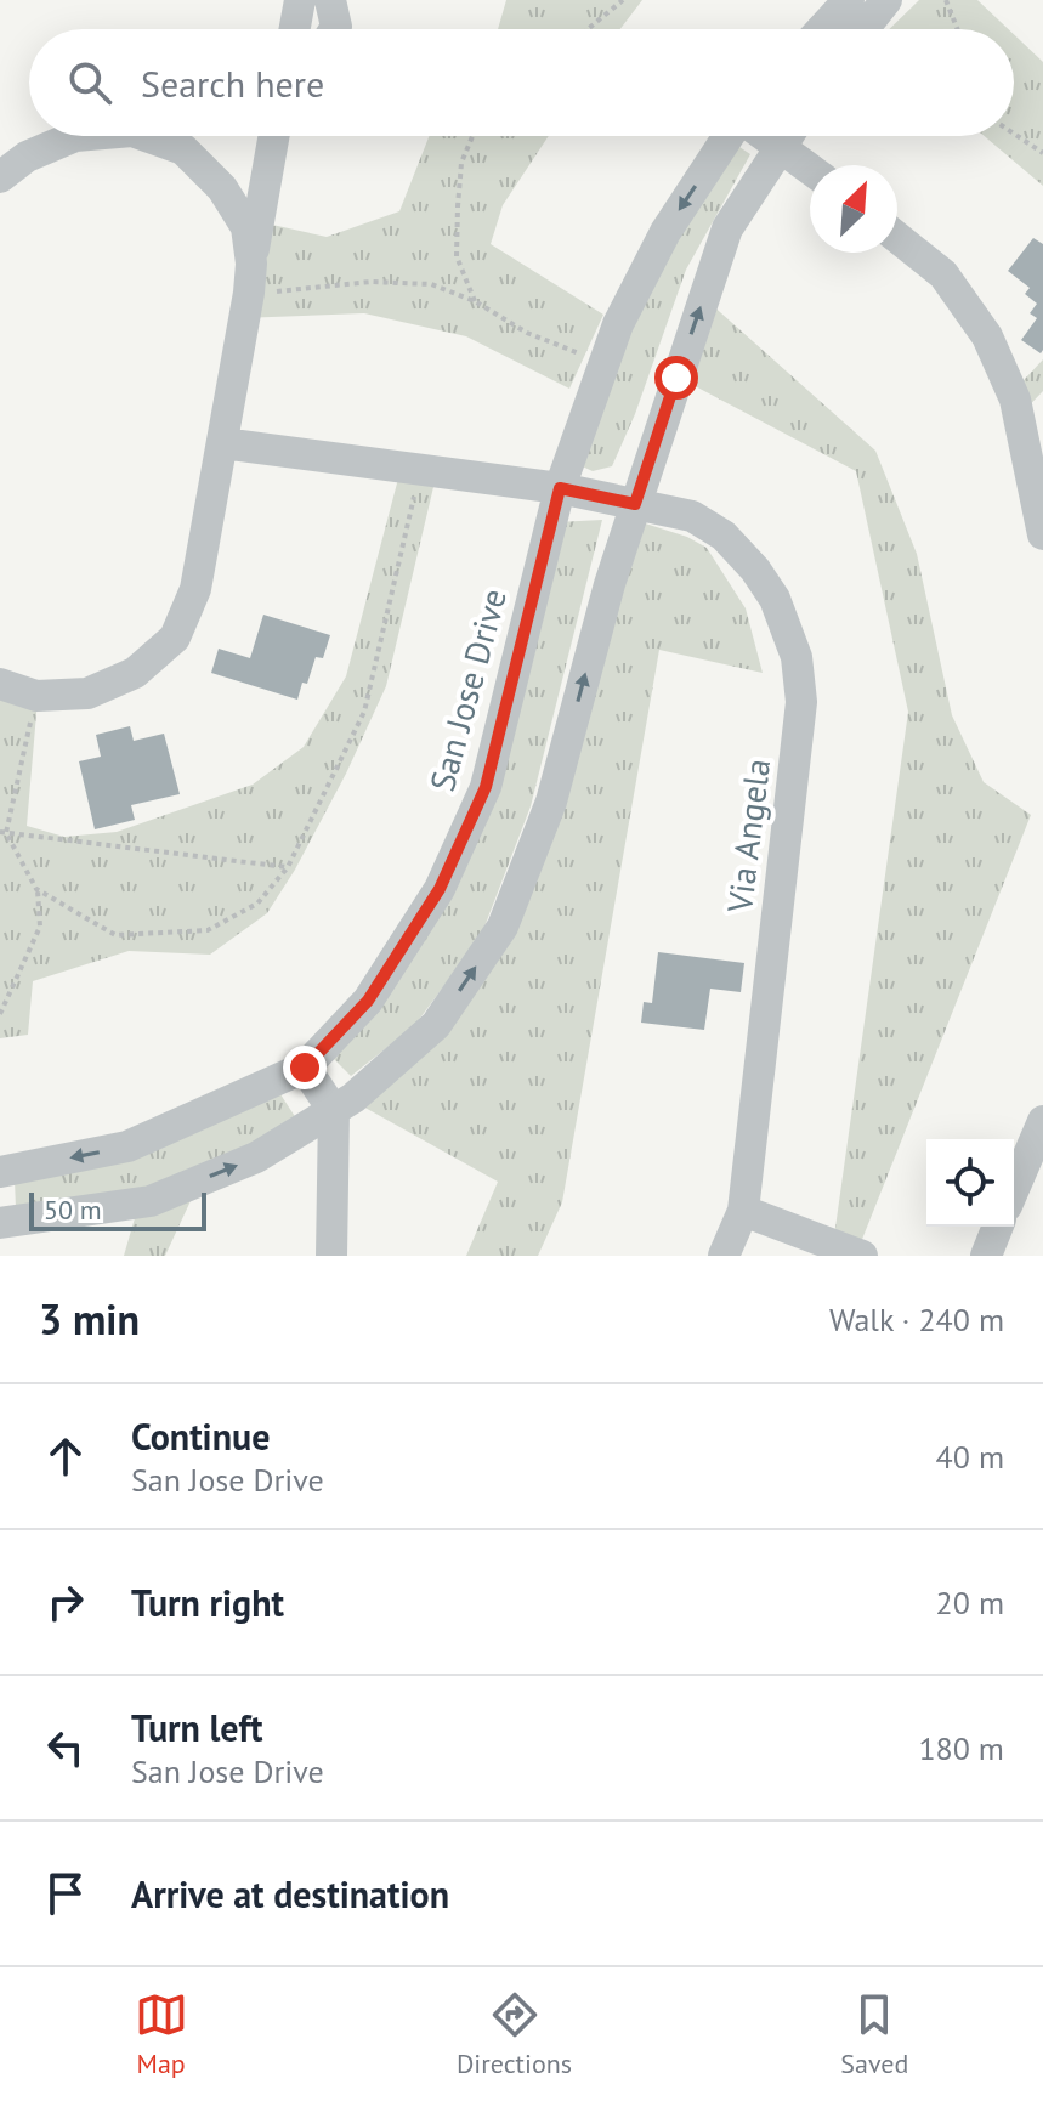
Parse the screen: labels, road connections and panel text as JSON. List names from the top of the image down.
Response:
{
  "streets": {
    "street": ["San Jose Drive", "Via Angela"]
  },
  "crossings": [
    ["San Jose Drive", "Via Angela"]
  ],
  "scale_bar": "50 m",
  "north": "top right",
  "page": {
    "search": "Search here",
    "scale": "50 m",
    "heading": ["3 min", "Walk · 240 m"],
    "list": [
      ["Continue", "San Jose Drive", "40 m"],
      ["Turn right", "20 m"],
      ["Turn left", "San Jose Drive", "180 m"],
      "Arrive at destination"
    ],
    "nav": ["Map", "Directions", "Saved"]
  }
}
